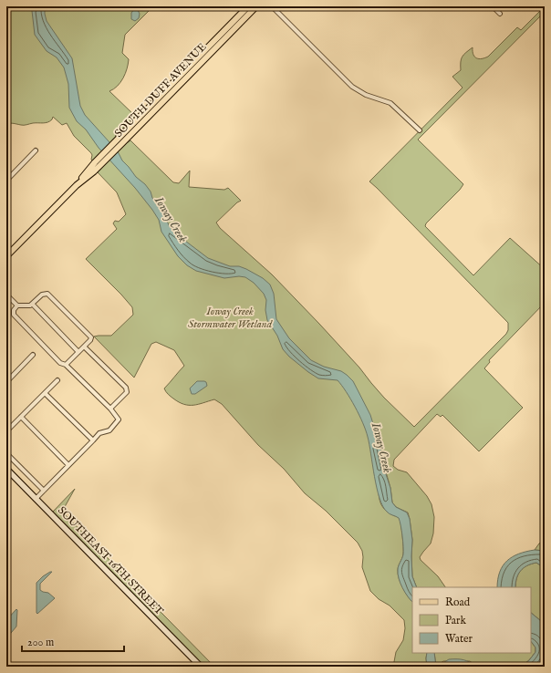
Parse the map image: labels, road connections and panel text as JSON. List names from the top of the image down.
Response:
{
  "streets": {
    "main road": ["SOUTH DUFF AVENUE", "SOUTHEAST 16TH STREET"]
  },
  "water": ["Ioway Creek"],
  "parks": ["Ioway Creek Stormwater Wetland"],
  "legend": ["Road", "Park", "Water"],
  "scale_bar": "200 m"
}
